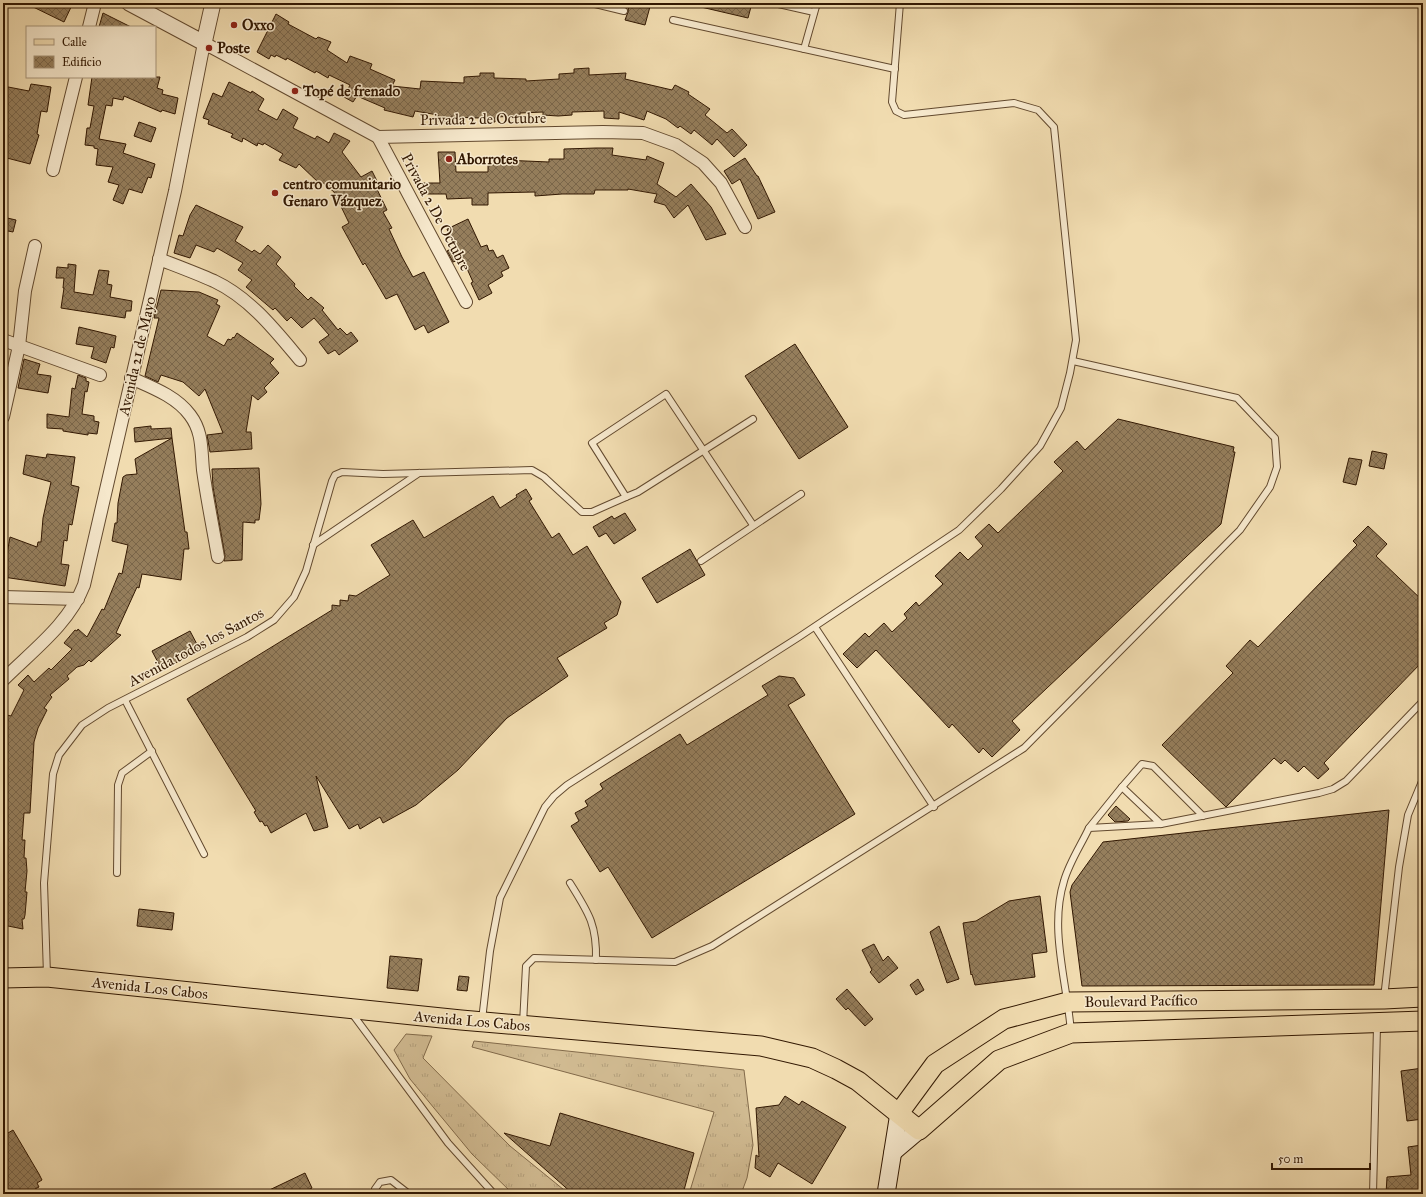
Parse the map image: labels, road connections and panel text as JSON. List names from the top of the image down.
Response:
{
  "streets": {
    "main road": ["Avenida Los Cabos", "Boulevard Pacífico"],
    "street": ["Privada 2 de Octubre", "Privada 2 De Octubre", "Avenida 21 de Mayo"],
    "lane": ["Avenida todos los Santos"]
  },
  "crossings": [
    ["Privada 2 de Octubre", "Privada 2 De Octubre"],
    ["Privada 2 de Octubre", "Avenida 21 de Mayo"],
    ["Avenida todos los Santos", "Avenida Los Cabos"],
    ["Avenida Los Cabos", "Boulevard Pacífico"]
  ],
  "places": [
    "Oxxo",
    "Poste",
    "Topé de frenado",
    "Aborrotes",
    "centro comunitario Genaro Vázquez"
  ],
  "legend": ["Calle", "Edificio"],
  "scale_bar": "50 m"
}
